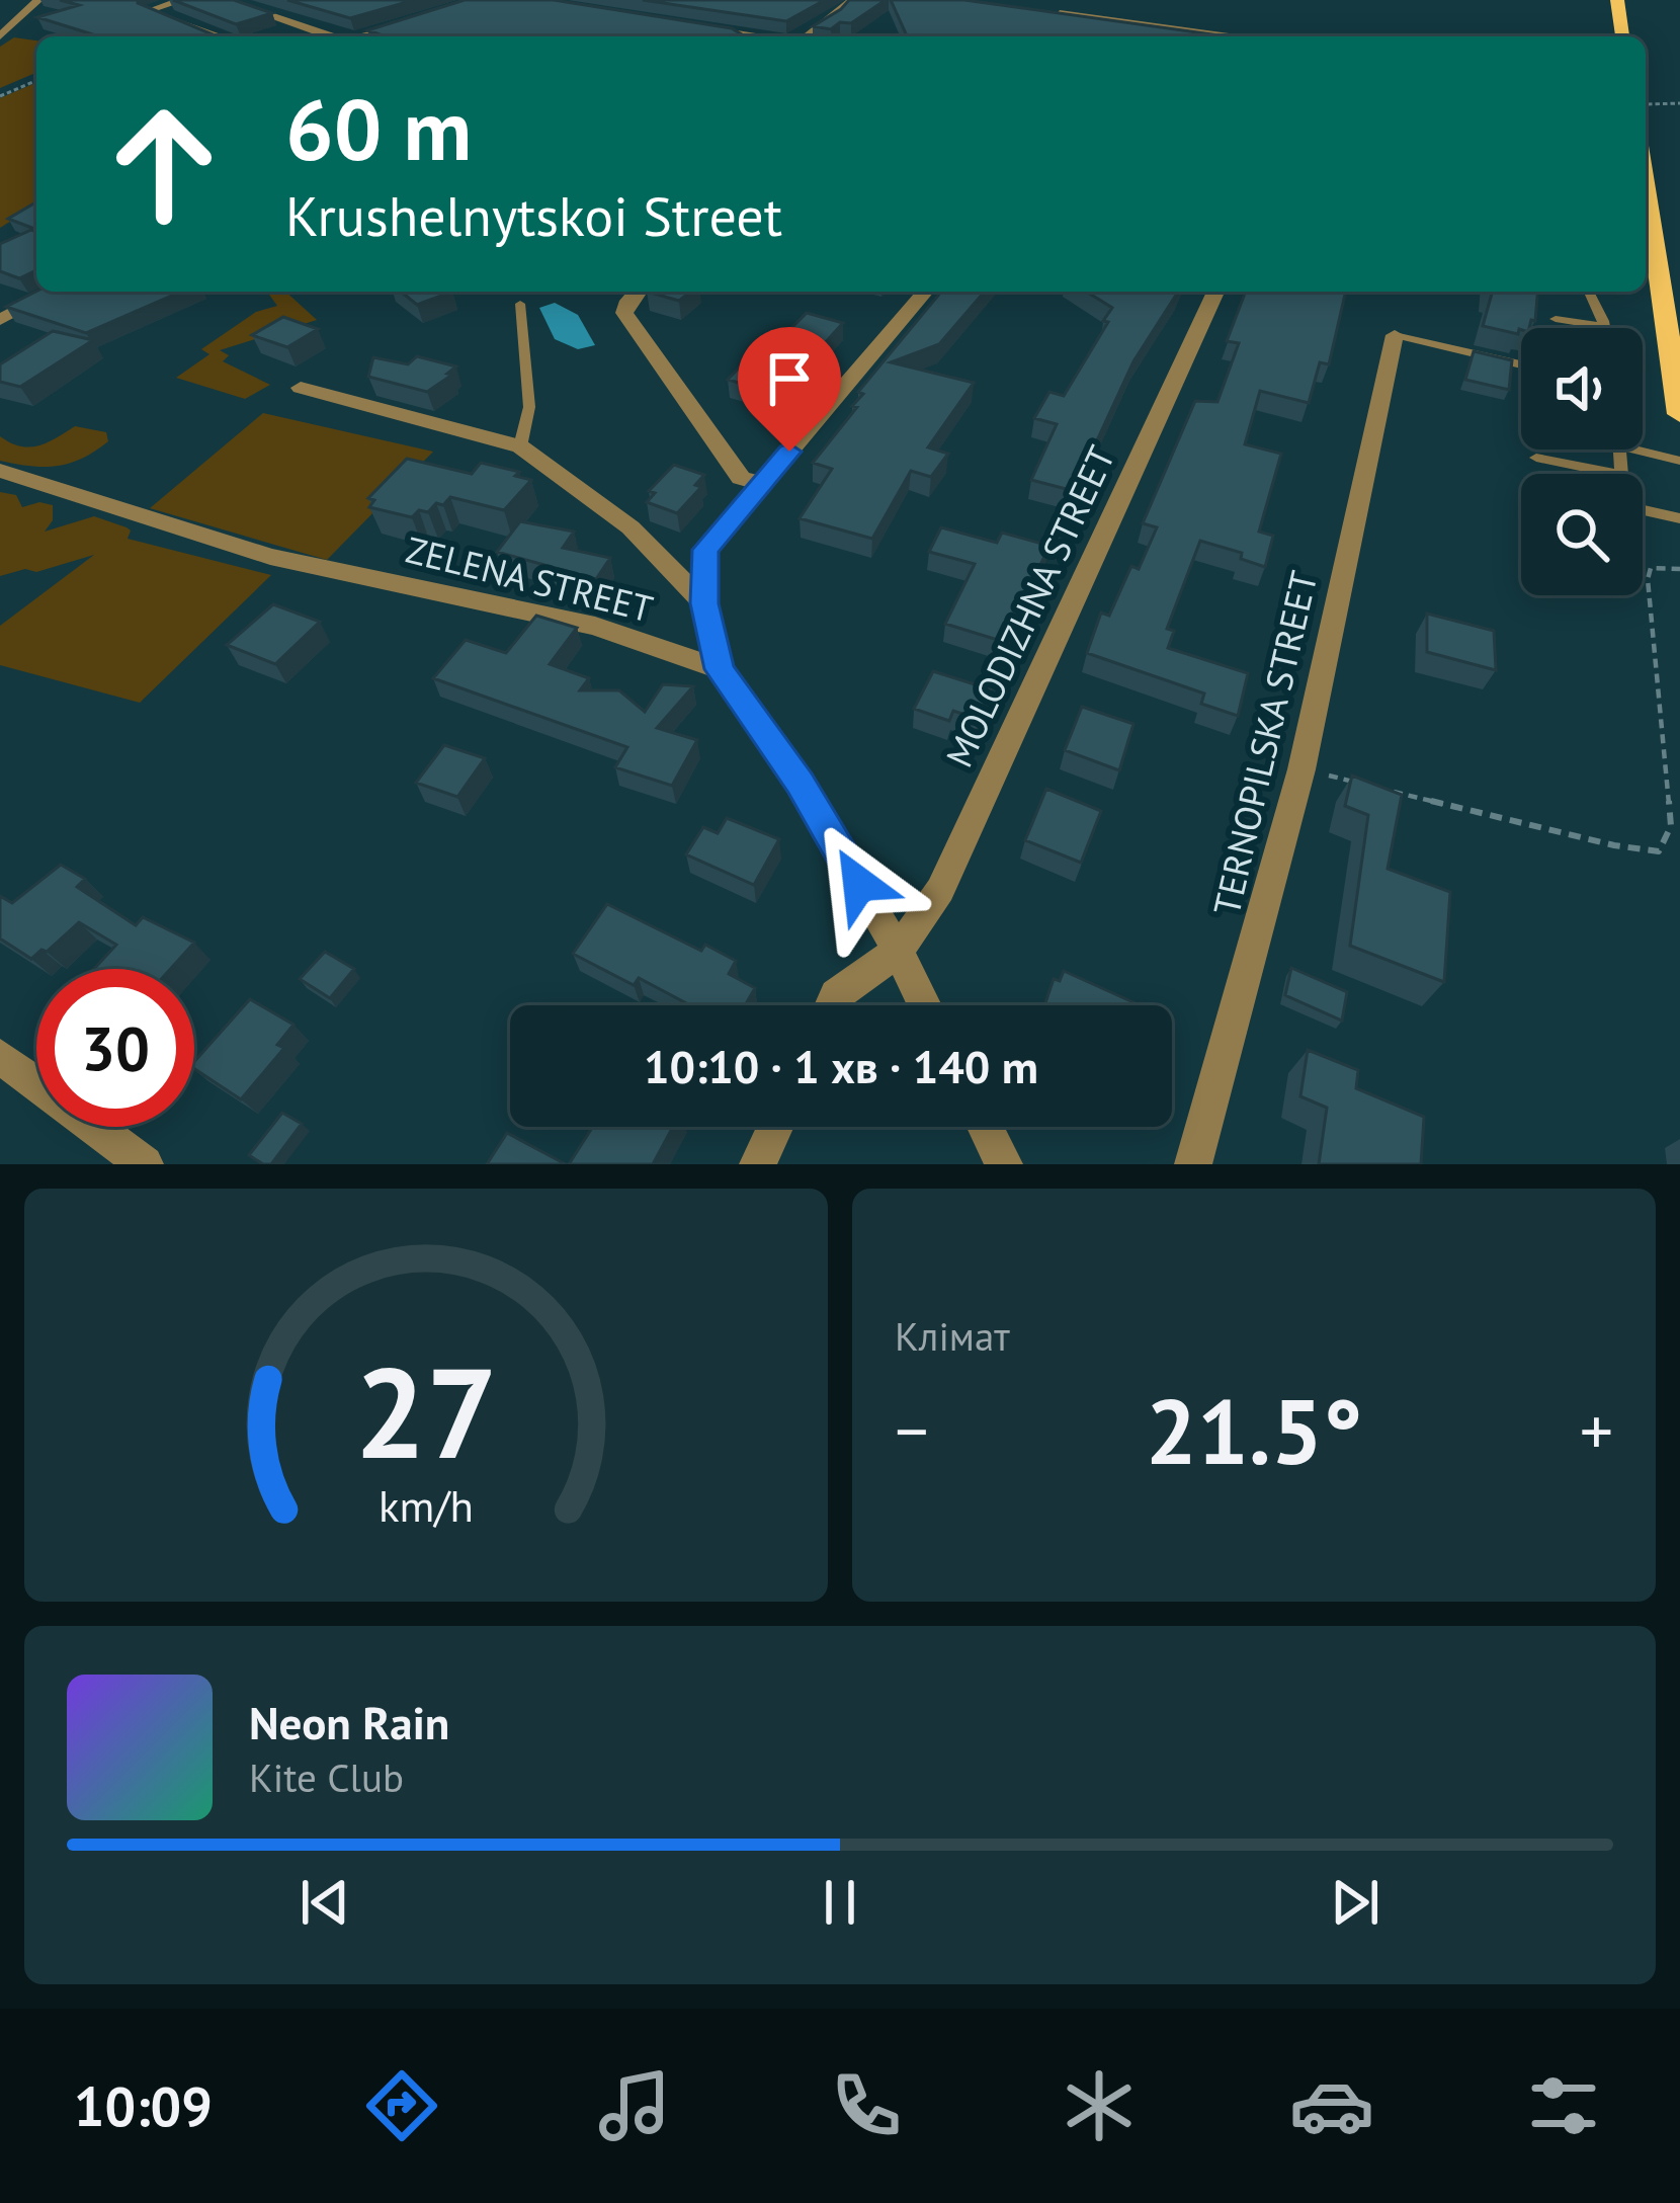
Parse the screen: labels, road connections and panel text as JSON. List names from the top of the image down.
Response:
{
  "streets": {
    "street": ["ZELENA STREET", "MOLODIZHNA STREET", "TERNOPILSKA STREET"]
  },
  "page": {
    "turn": ["60 m", "Krushelnytskoi Street"],
    "limit": "30",
    "trip": "10:10 · 1 хв · 140 m",
    "tile": "Клімат",
    "heat": ["−", "21.5°", "+"],
    "song": ["Neon Rain", "Kite Club"],
    "tabs": "10:09",
    "gauge": ["27", "km/h"]
  }
}
